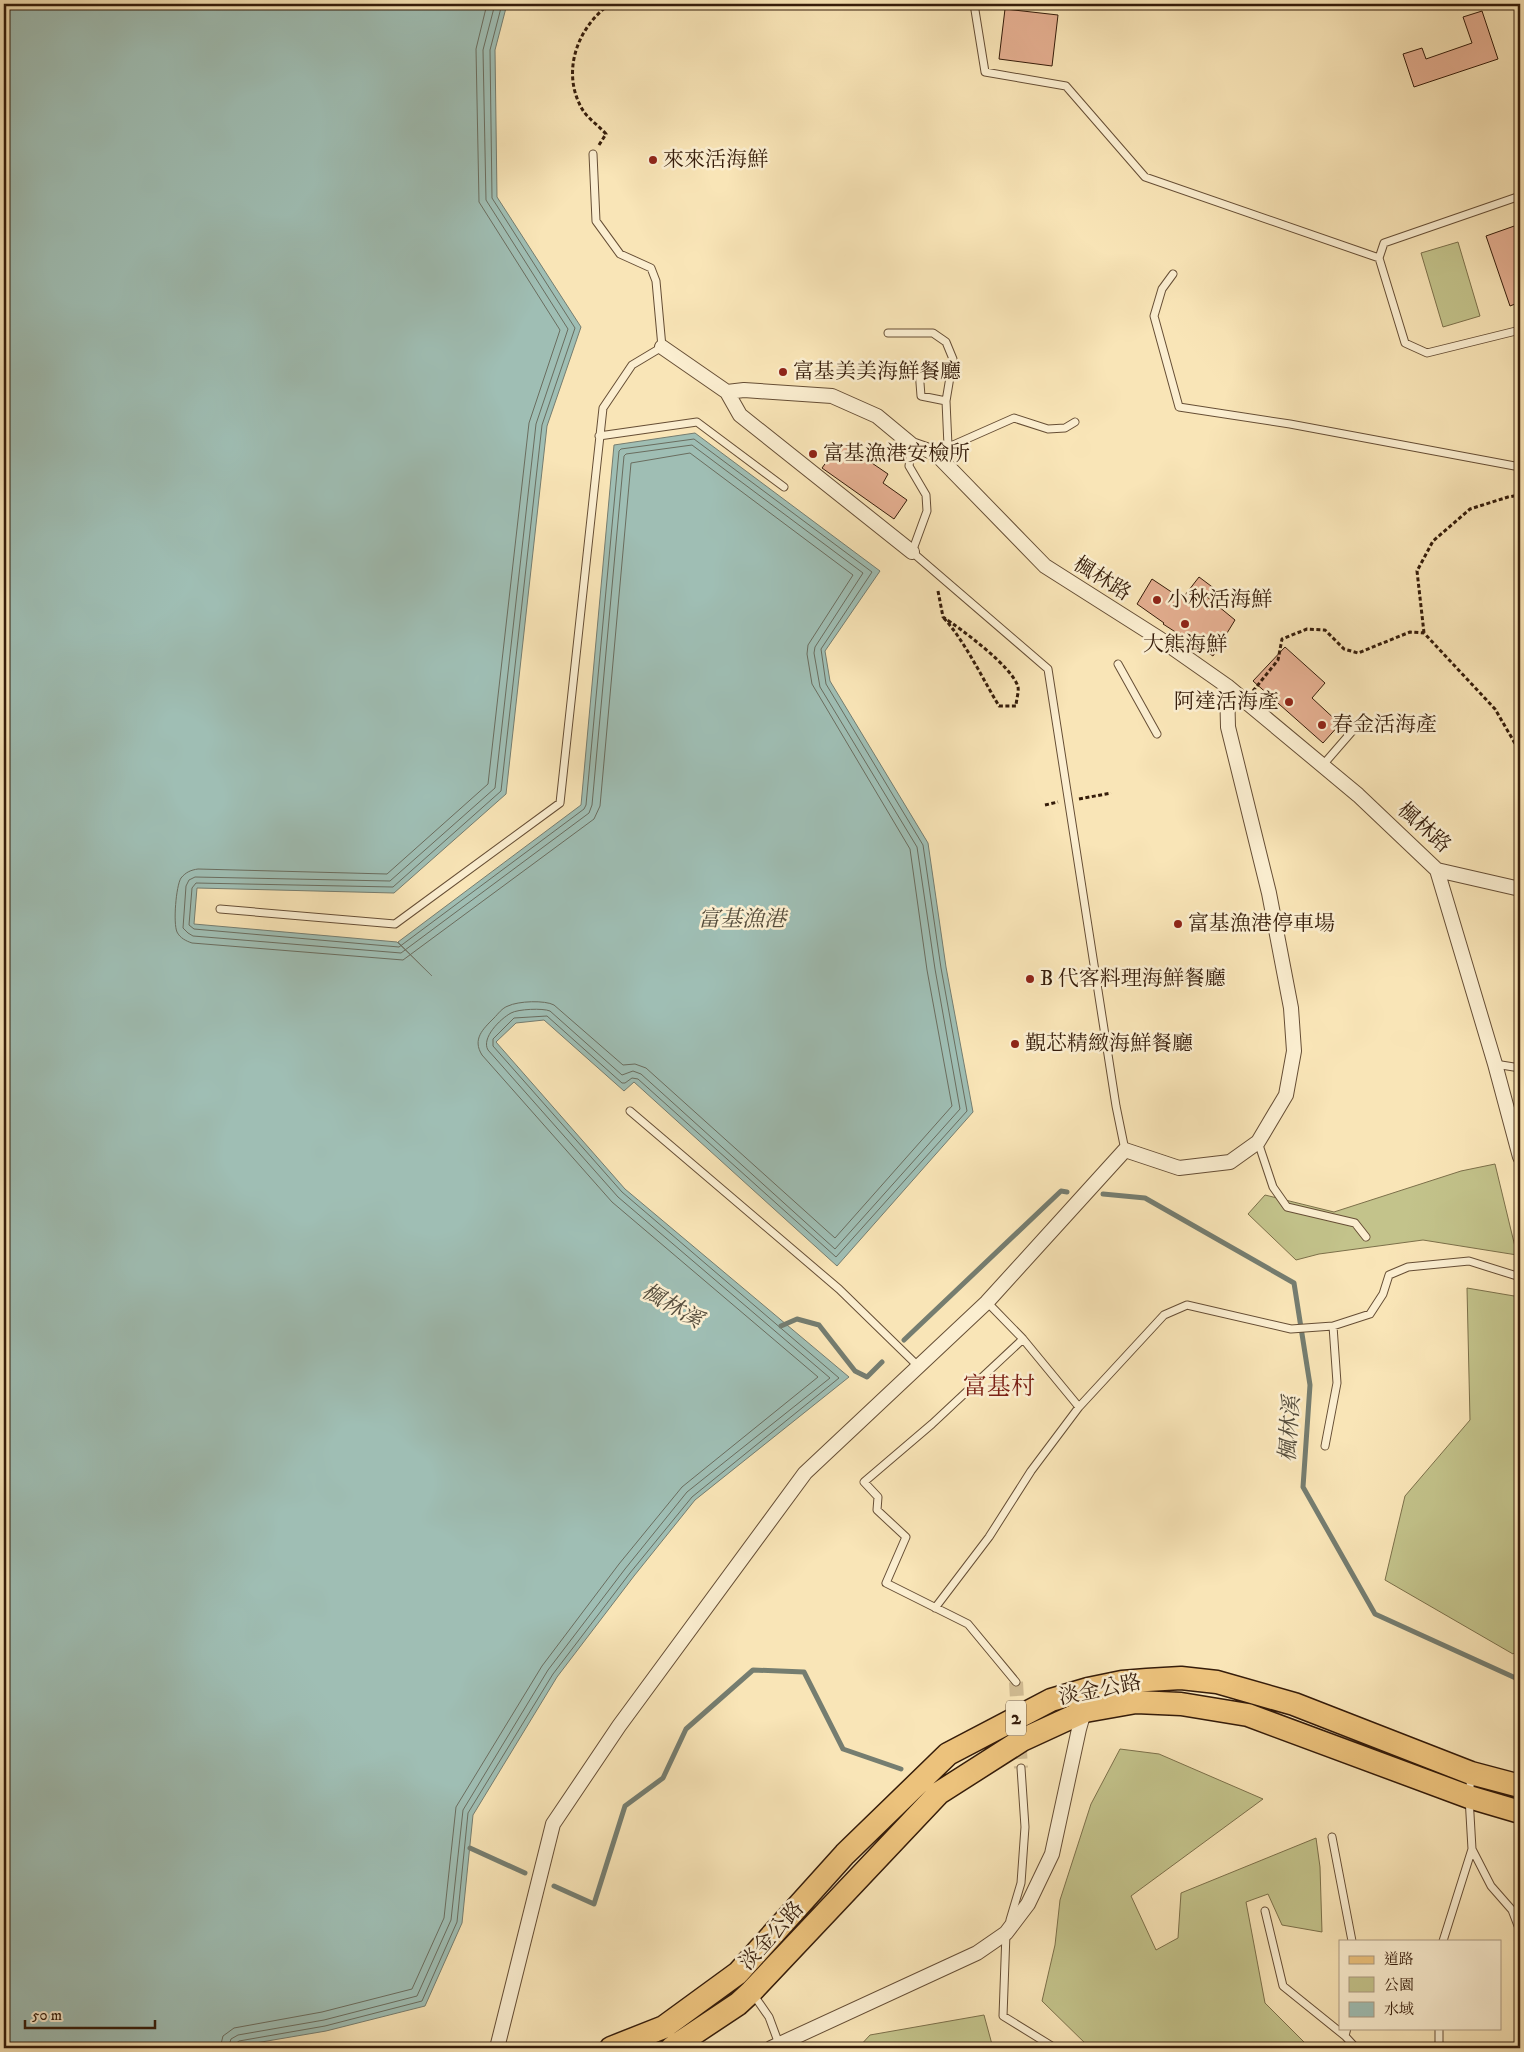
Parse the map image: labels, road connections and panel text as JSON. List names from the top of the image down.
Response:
{
  "streets": {
    "main road": ["淡金公路", "2"],
    "street": ["楓林路"]
  },
  "districts": ["富基村"],
  "water": ["富基漁港", "楓林溪"],
  "places": [
    "來來活海鮮",
    "富基美美海鮮餐廳",
    "富基漁港安檢所",
    "小秋活海鮮",
    "大熊海鮮",
    "阿達活海產",
    "春金活海產",
    "富基漁港停車場",
    "B 代客料理海鮮餐廳",
    "覲芯精緻海鮮餐廳"
  ],
  "legend": ["道路", "公園", "水域"],
  "scale_bar": "50 m"
}
